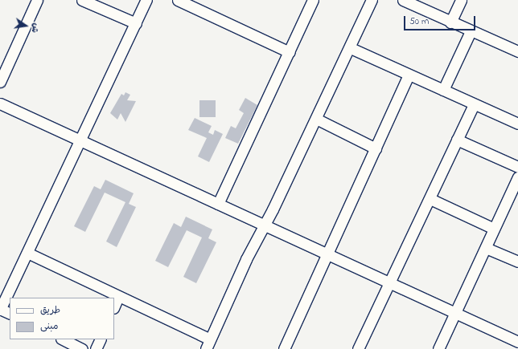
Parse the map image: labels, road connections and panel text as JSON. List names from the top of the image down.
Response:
{
  "legend": ["طريق", "مبنى"],
  "scale_bar": "50 m",
  "north": "right"
}
